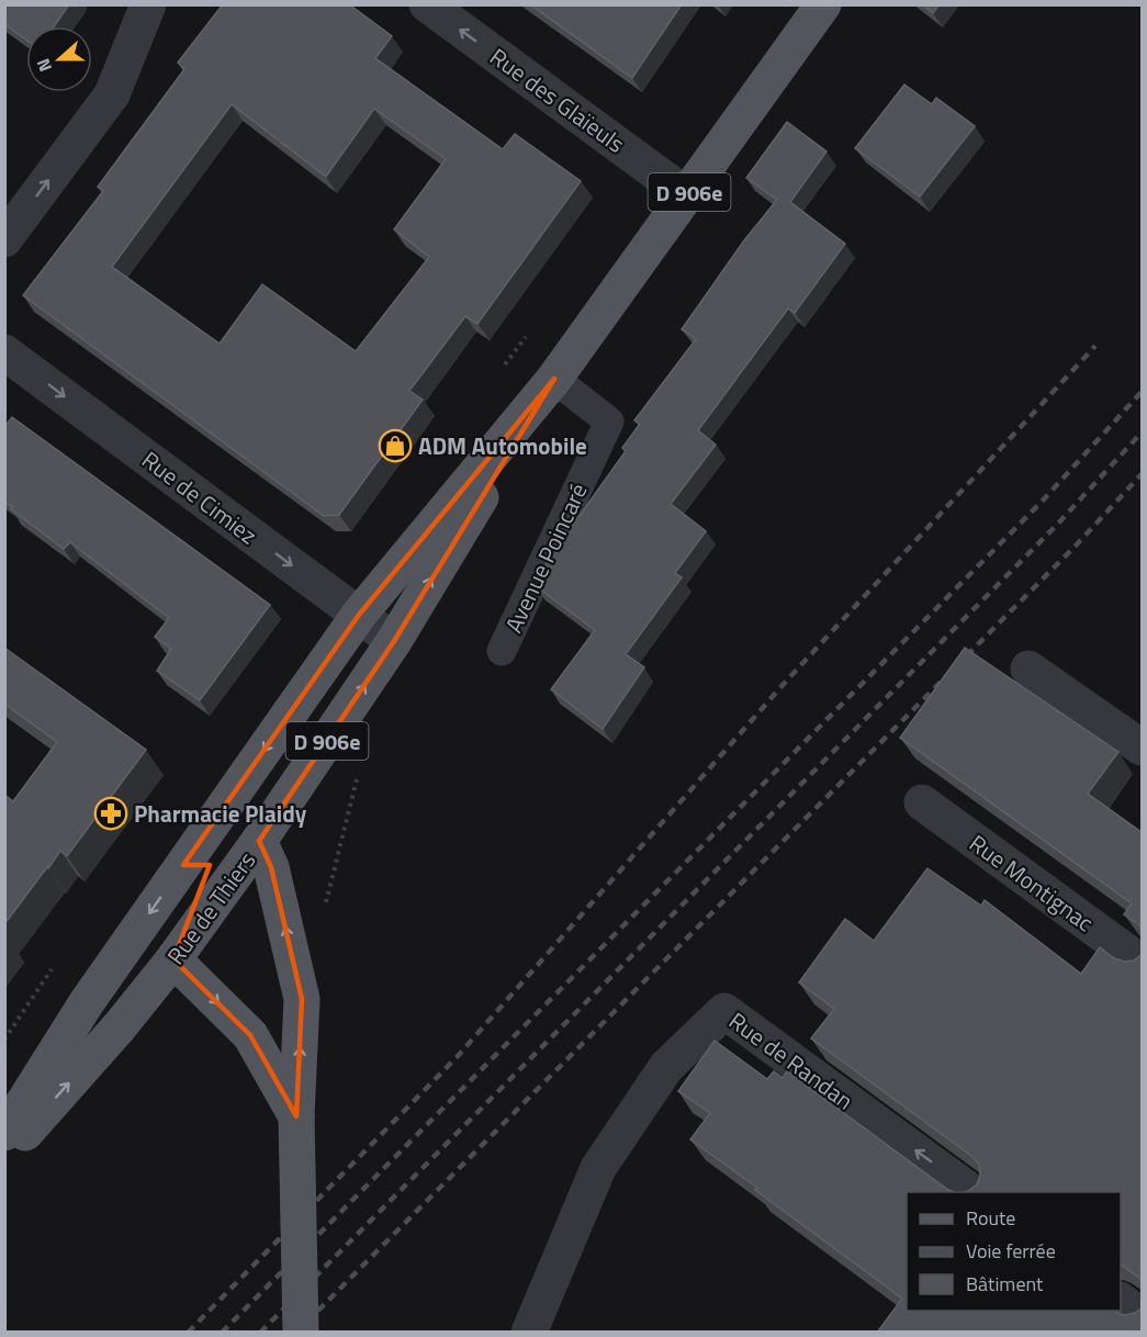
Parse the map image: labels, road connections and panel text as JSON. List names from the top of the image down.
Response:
{
  "streets": {
    "main road": ["D 906e", "Rue de Thiers"],
    "street": [
      "Rue des Glaïeuls",
      "Rue de Cimiez",
      "Rue Montignac",
      "Rue de Randan"
    ],
    "lane": ["Avenue Poincaré"]
  },
  "crossings": [
    ["Rue des Glaïeuls", "D 906e"],
    ["D 906e", "Rue de Cimiez"],
    ["D 906e", "Avenue Poincaré"],
    ["D 906e", "Rue de Thiers"],
    ["Rue de Cimiez", "Rue de Thiers"]
  ],
  "one_way": ["Rue des Glaïeuls", "Rue de Cimiez"],
  "places": {
    "shop": ["ADM Automobile"],
    "pharmacy": ["Pharmacie Plaidy"]
  },
  "legend": ["Route", "Voie ferrée", "Bâtiment"],
  "north": "left"
}
